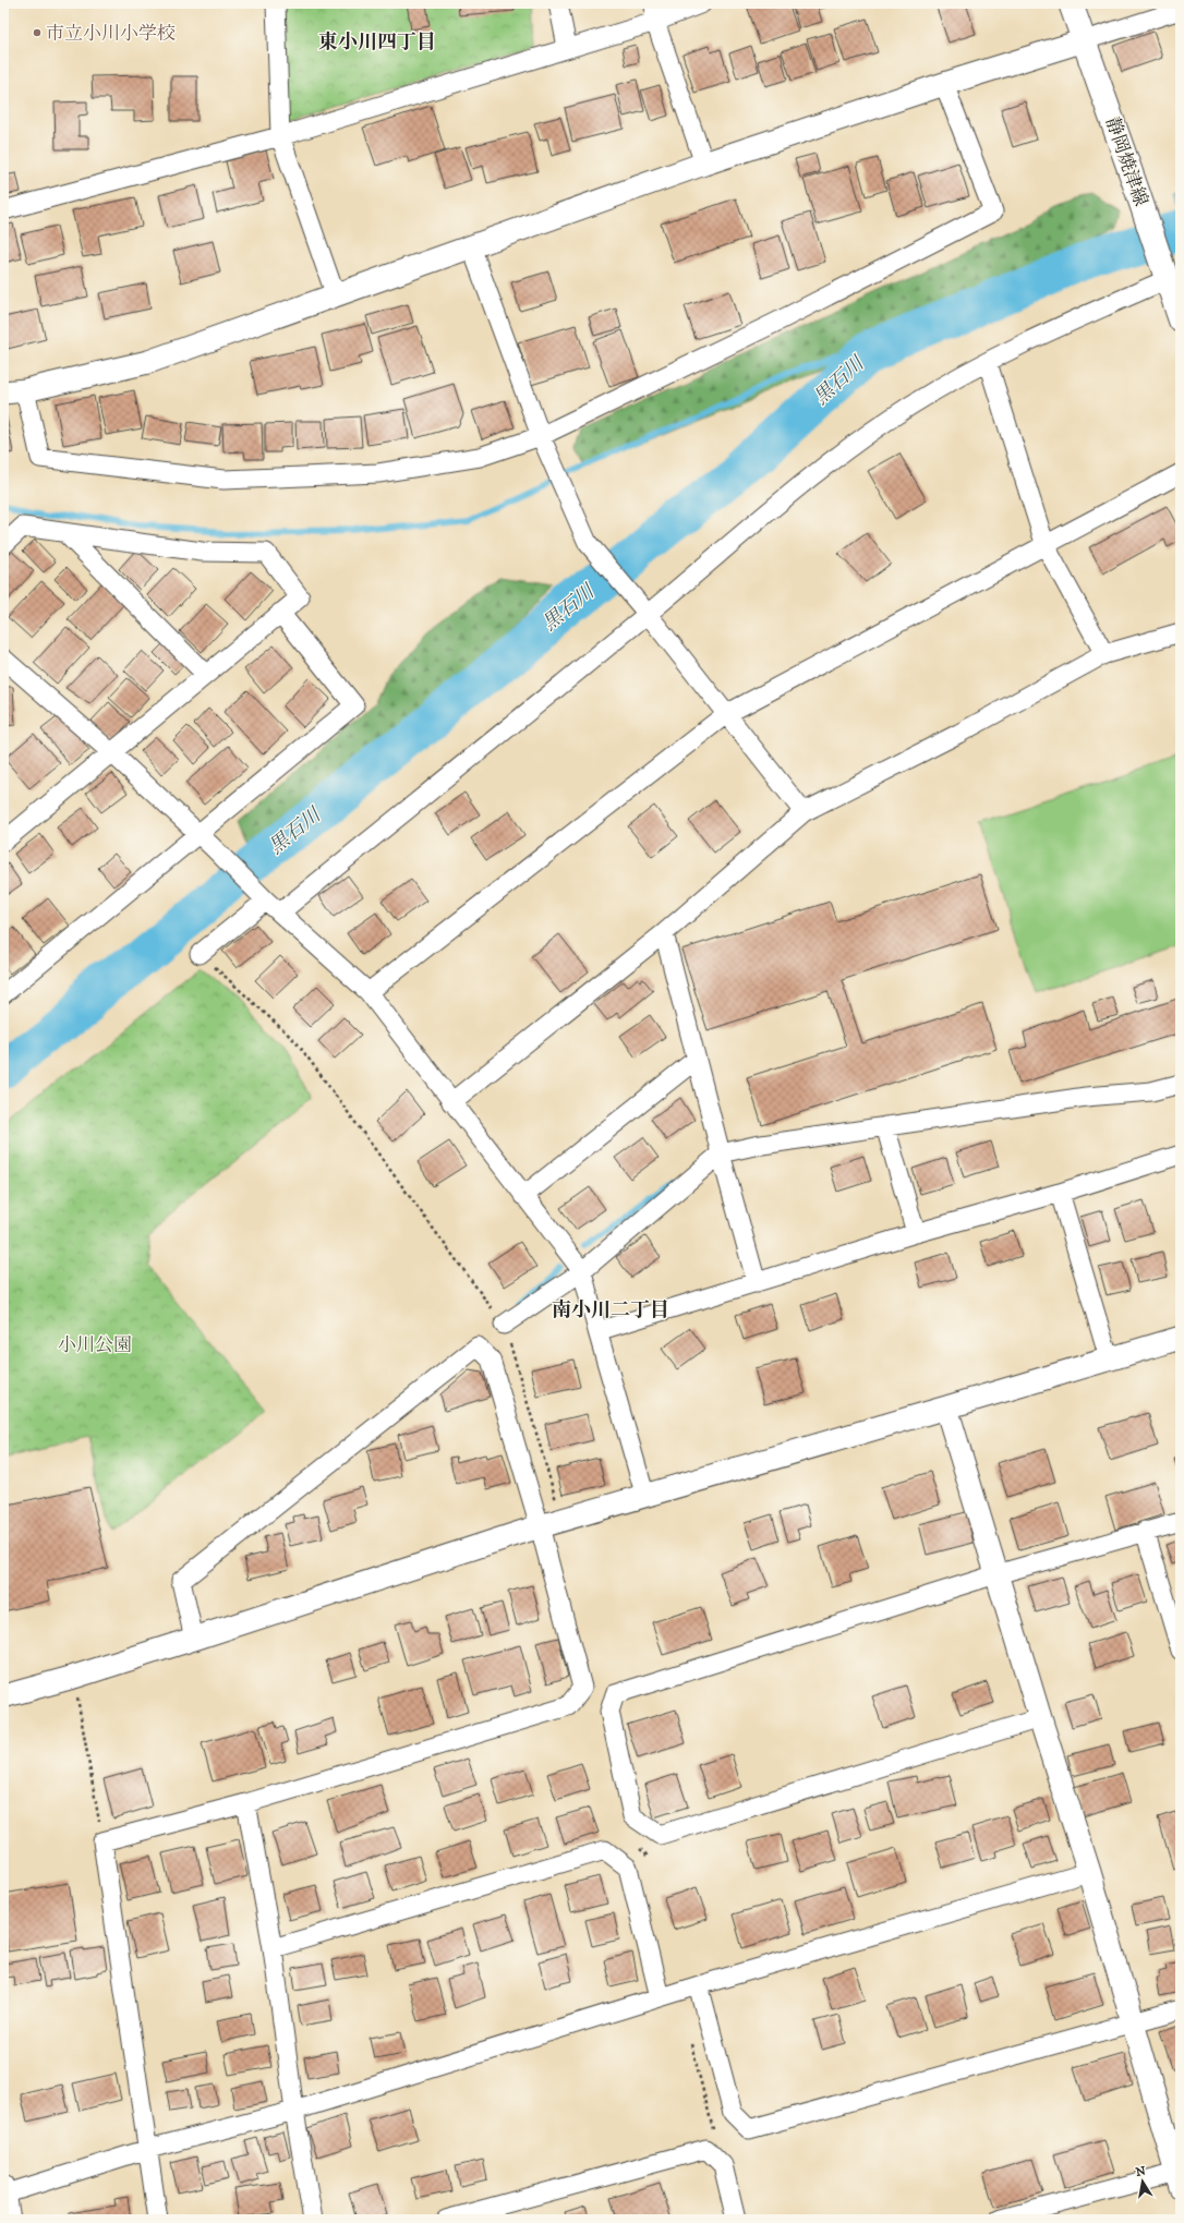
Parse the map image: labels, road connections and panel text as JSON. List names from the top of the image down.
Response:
{
  "streets": {
    "main road": ["静岡焼津線"]
  },
  "districts": ["東小川四丁目", "南小川二丁目"],
  "water": ["黒石川"],
  "parks": ["小川公園"],
  "places": ["市立小川小学校"],
  "north": "top"
}
